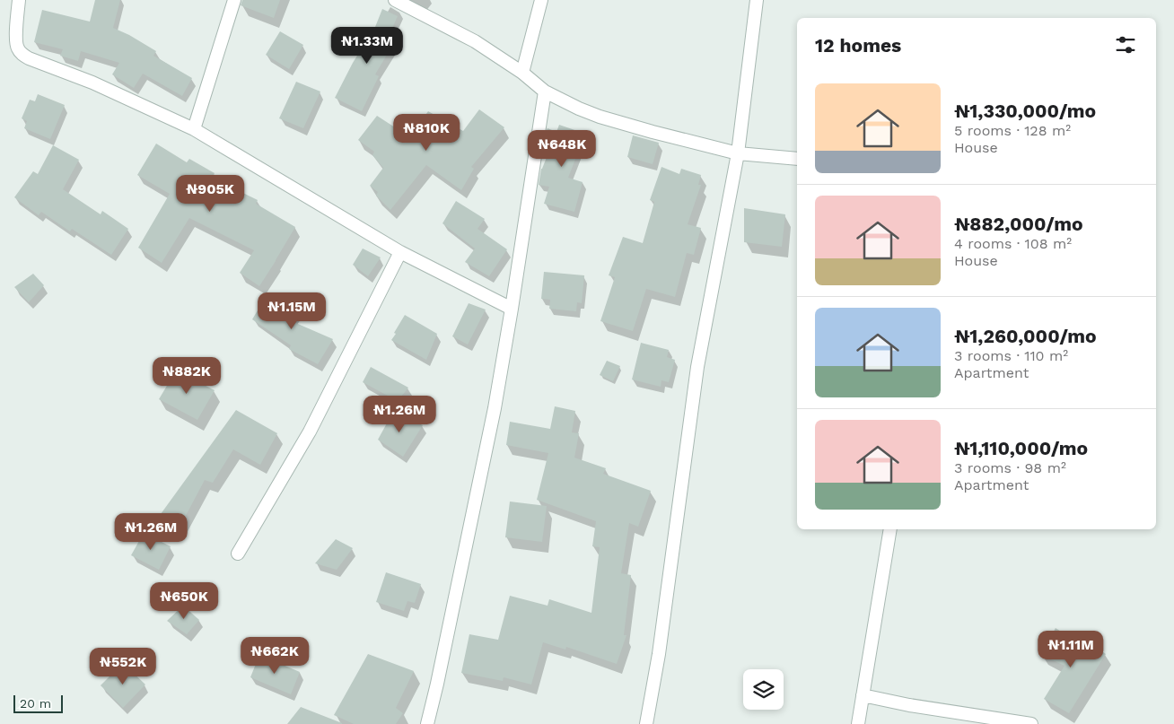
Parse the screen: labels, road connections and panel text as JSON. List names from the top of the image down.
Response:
{
  "scale_bar": "20 m",
  "page": {
    "heading": "12 homes",
    "price": [
      "₦1.33M",
      "₦810K",
      "₦648K",
      "₦905K",
      "₦1.15M",
      "₦882K",
      "₦1.26M",
      "₦1.26M",
      "₦650K",
      "₦1.11M",
      "₦662K",
      "₦552K"
    ],
    "list": [
      {
        "name": "₦1,330,000/mo",
        "note": "5 rooms · 128 m² · House"
      },
      {
        "name": "₦882,000/mo",
        "note": "4 rooms · 108 m² · House"
      },
      {
        "name": "₦1,260,000/mo",
        "note": "3 rooms · 110 m² · Apartment"
      },
      {
        "name": "₦1,110,000/mo",
        "note": "3 rooms · 98 m² · Apartment"
      }
    ],
    "scale": "20 m"
  }
}
